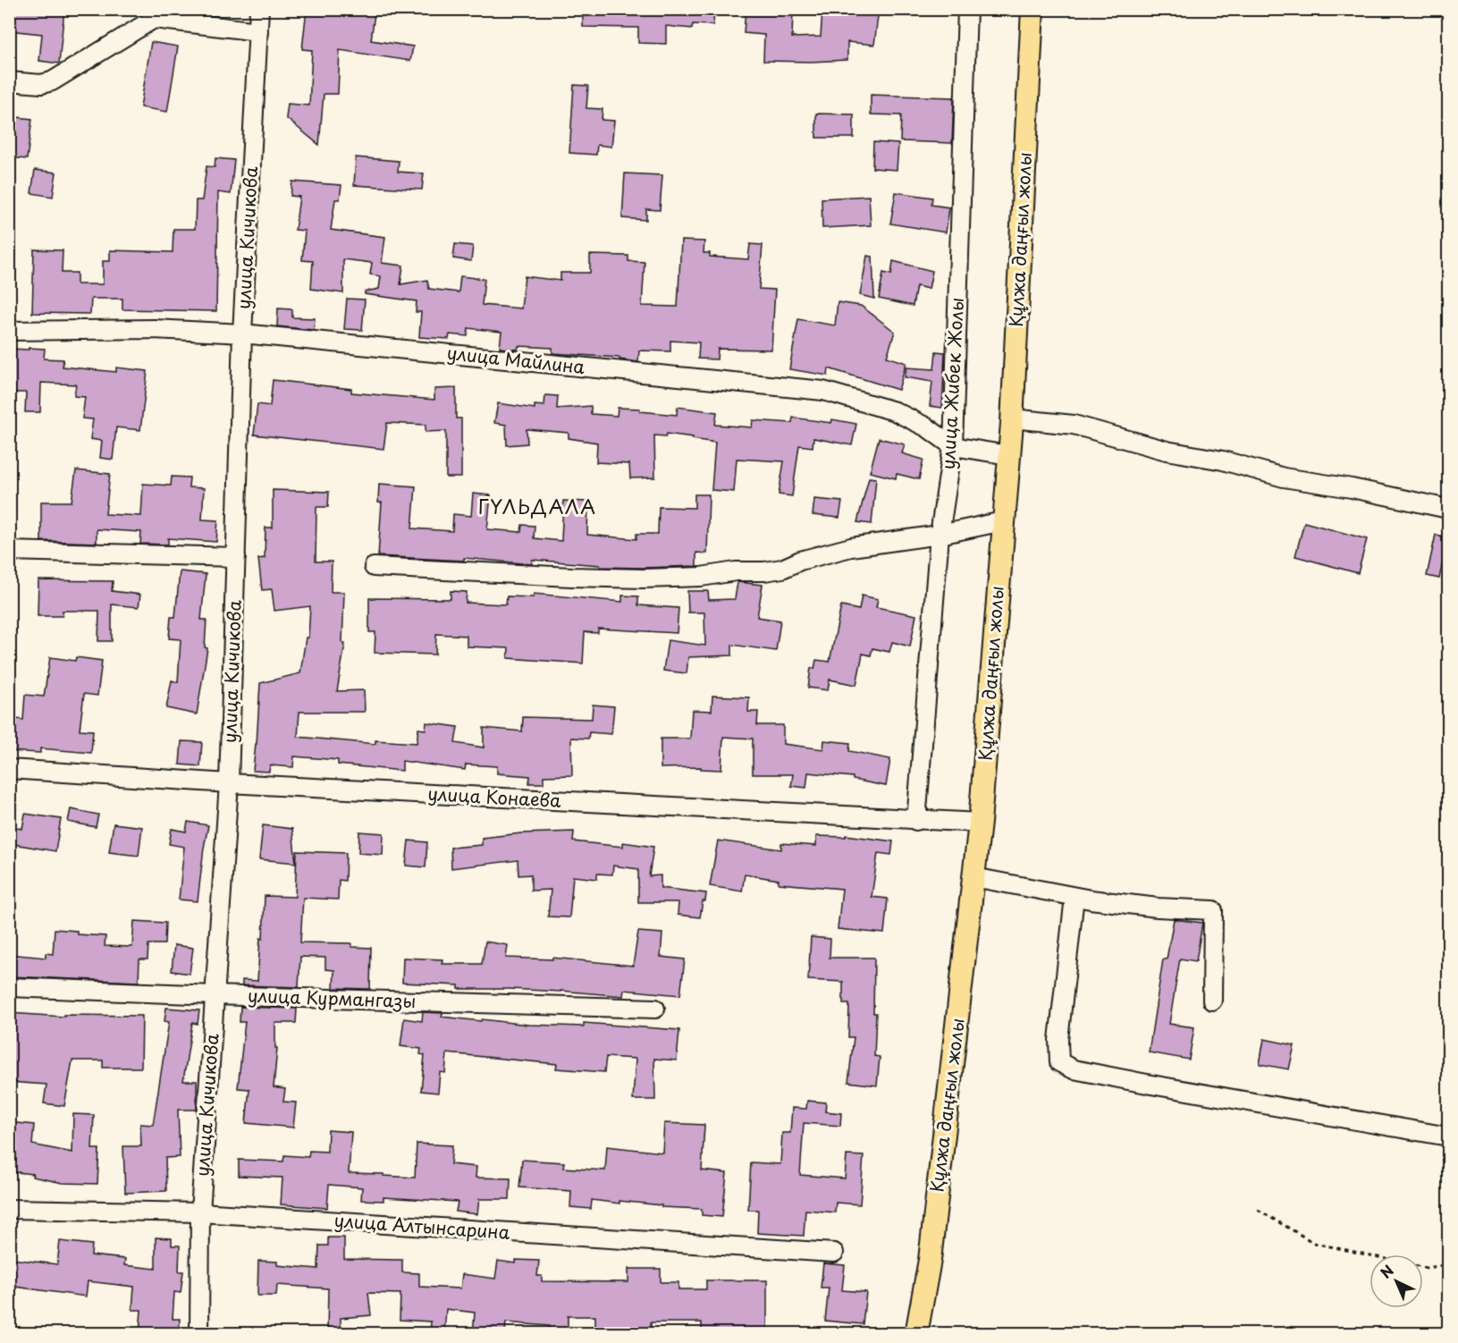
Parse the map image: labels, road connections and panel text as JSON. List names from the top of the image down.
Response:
{
  "streets": {
    "main road": ["Құлжа даңғыл жолы"],
    "street": [
      "улица Кичикова",
      "улица Майлина",
      "улица Жибек Жолы",
      "улица Конаева",
      "улица Курмангазы",
      "улица Алтынсарина"
    ]
  },
  "crossings": [
    ["улица Кичикова", "улица Майлина"],
    ["улица Кичикова", "улица Конаева"],
    ["улица Кичикова", "улица Курмангазы"],
    ["улица Кичикова", "улица Алтынсарина"],
    ["Құлжа даңғыл жолы", "улица Майлина"],
    ["Құлжа даңғыл жолы", "улица Конаева"],
    ["улица Майлина", "улица Жибек Жолы"],
    ["улица Жибек Жолы", "улица Конаева"]
  ],
  "districts": ["ГҮЛЬДАЛА"],
  "north": "top left"
}
